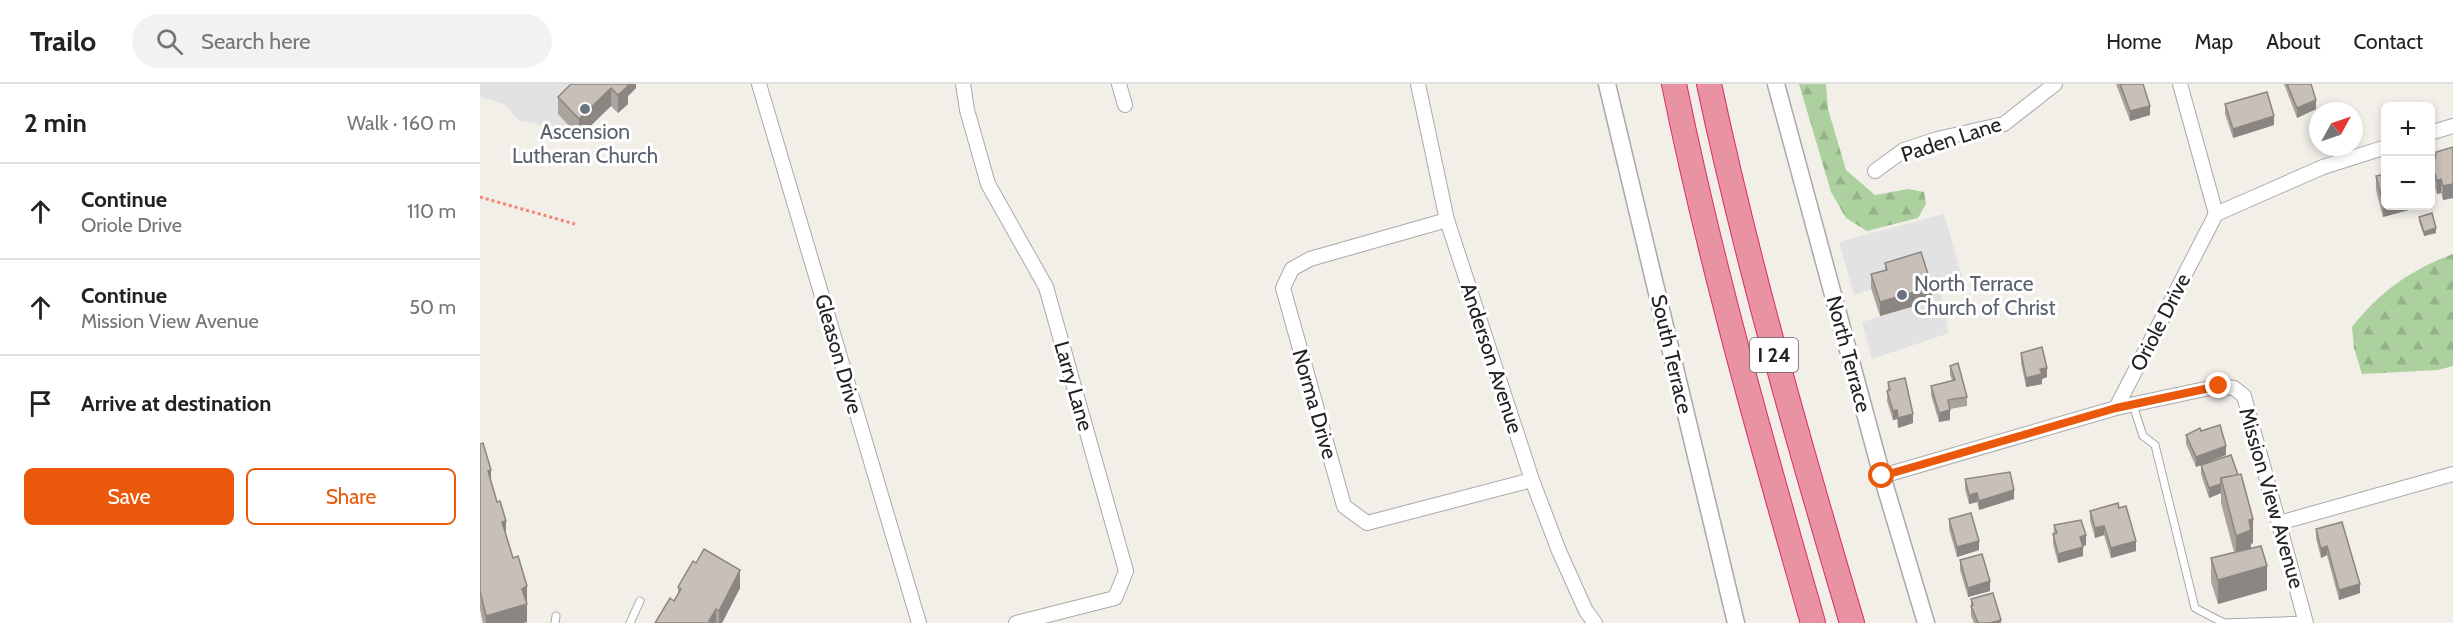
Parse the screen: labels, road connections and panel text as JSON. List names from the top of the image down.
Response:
{
  "streets": {
    "highway": ["I 24"],
    "street": [
      "Paden Lane",
      "Oriole Drive",
      "Gleason Drive",
      "South Terrace",
      "North Terrace",
      "Anderson Avenue",
      "Larry Lane",
      "Norma Drive",
      "Mission View Avenue"
    ]
  },
  "crossings": [
    ["Oriole Drive", "Mission View Avenue"],
    ["Anderson Avenue", "Norma Drive"]
  ],
  "places": ["Ascension Lutheran Church", "North Terrace Church of Christ"],
  "north": "top right",
  "page": {
    "header": "Trailo",
    "search": "Search here",
    "nav": [
      "Home",
      "Map",
      "About",
      "Contact"
    ],
    "heading": ["2 min", "Walk · 160 m"],
    "map_buttons": ["+", "−"],
    "list": [
      ["Continue", "Oriole Drive", "110 m"],
      ["Continue", "Mission View Avenue", "50 m"],
      "Arrive at destination"
    ],
    "buttons": ["Save", "Share"]
  }
}
